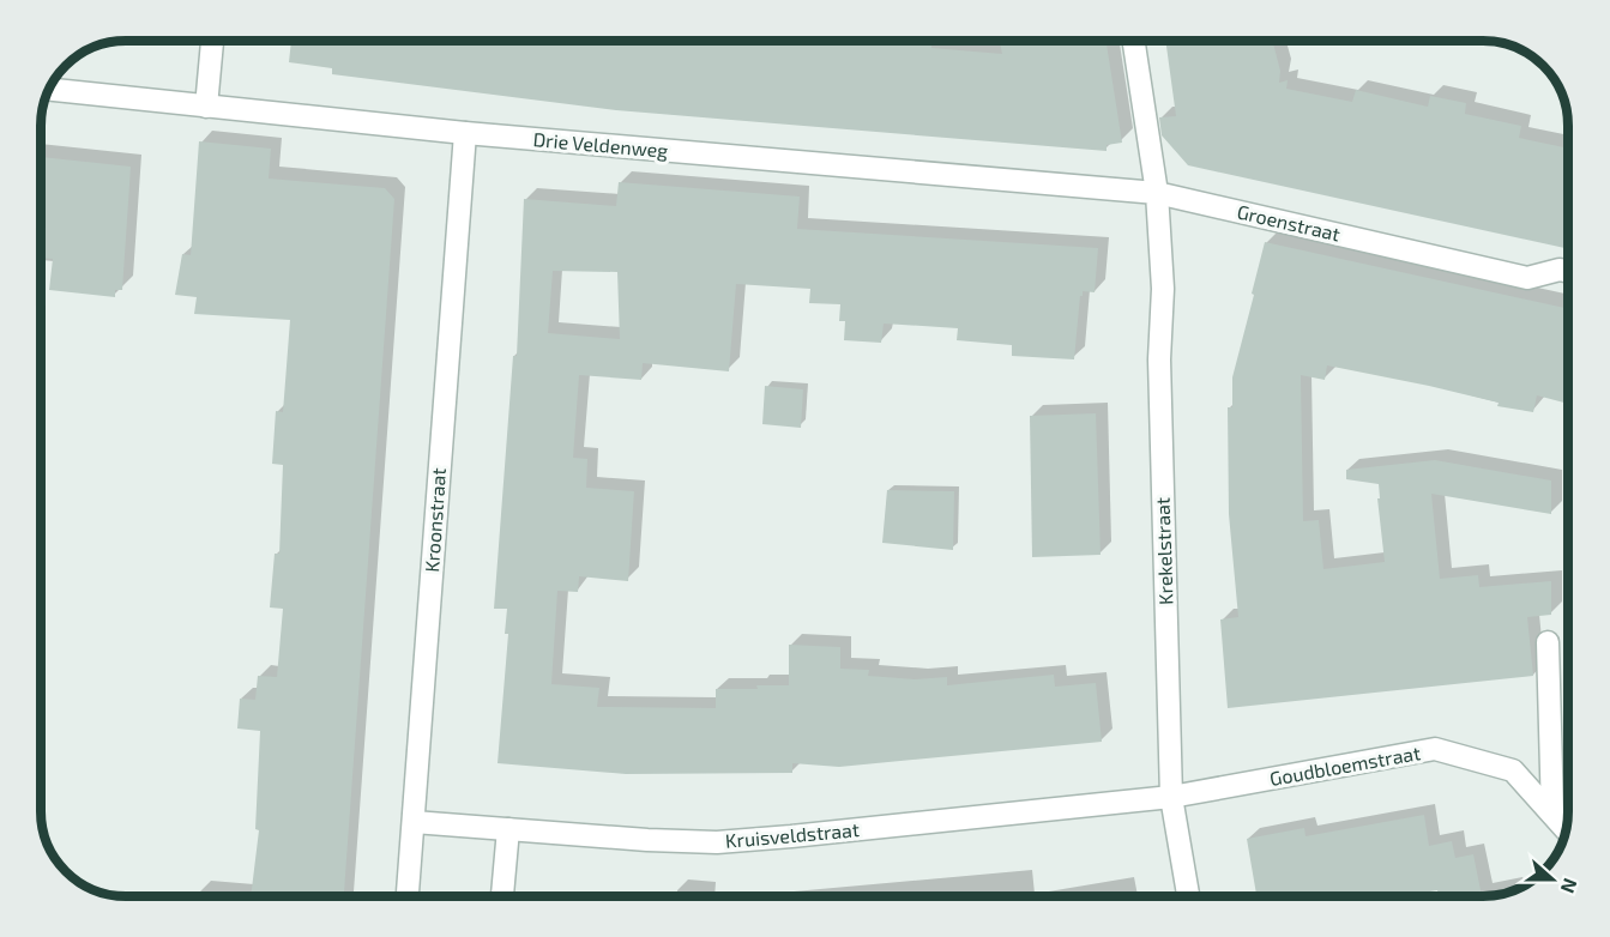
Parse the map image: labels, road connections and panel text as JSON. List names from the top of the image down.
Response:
{
  "streets": {
    "street": [
      "Drie Veldenweg",
      "Groenstraat",
      "Kroonstraat",
      "Krekelstraat",
      "Goudbloemstraat",
      "Kruisveldstraat"
    ]
  },
  "crossings": [
    ["Drie Veldenweg", "Groenstraat"],
    ["Drie Veldenweg", "Kroonstraat"],
    ["Drie Veldenweg", "Krekelstraat"],
    ["Groenstraat", "Krekelstraat"],
    ["Kroonstraat", "Kruisveldstraat"],
    ["Krekelstraat", "Goudbloemstraat"],
    ["Krekelstraat", "Kruisveldstraat"],
    ["Goudbloemstraat", "Kruisveldstraat"]
  ],
  "north": "right"
}
